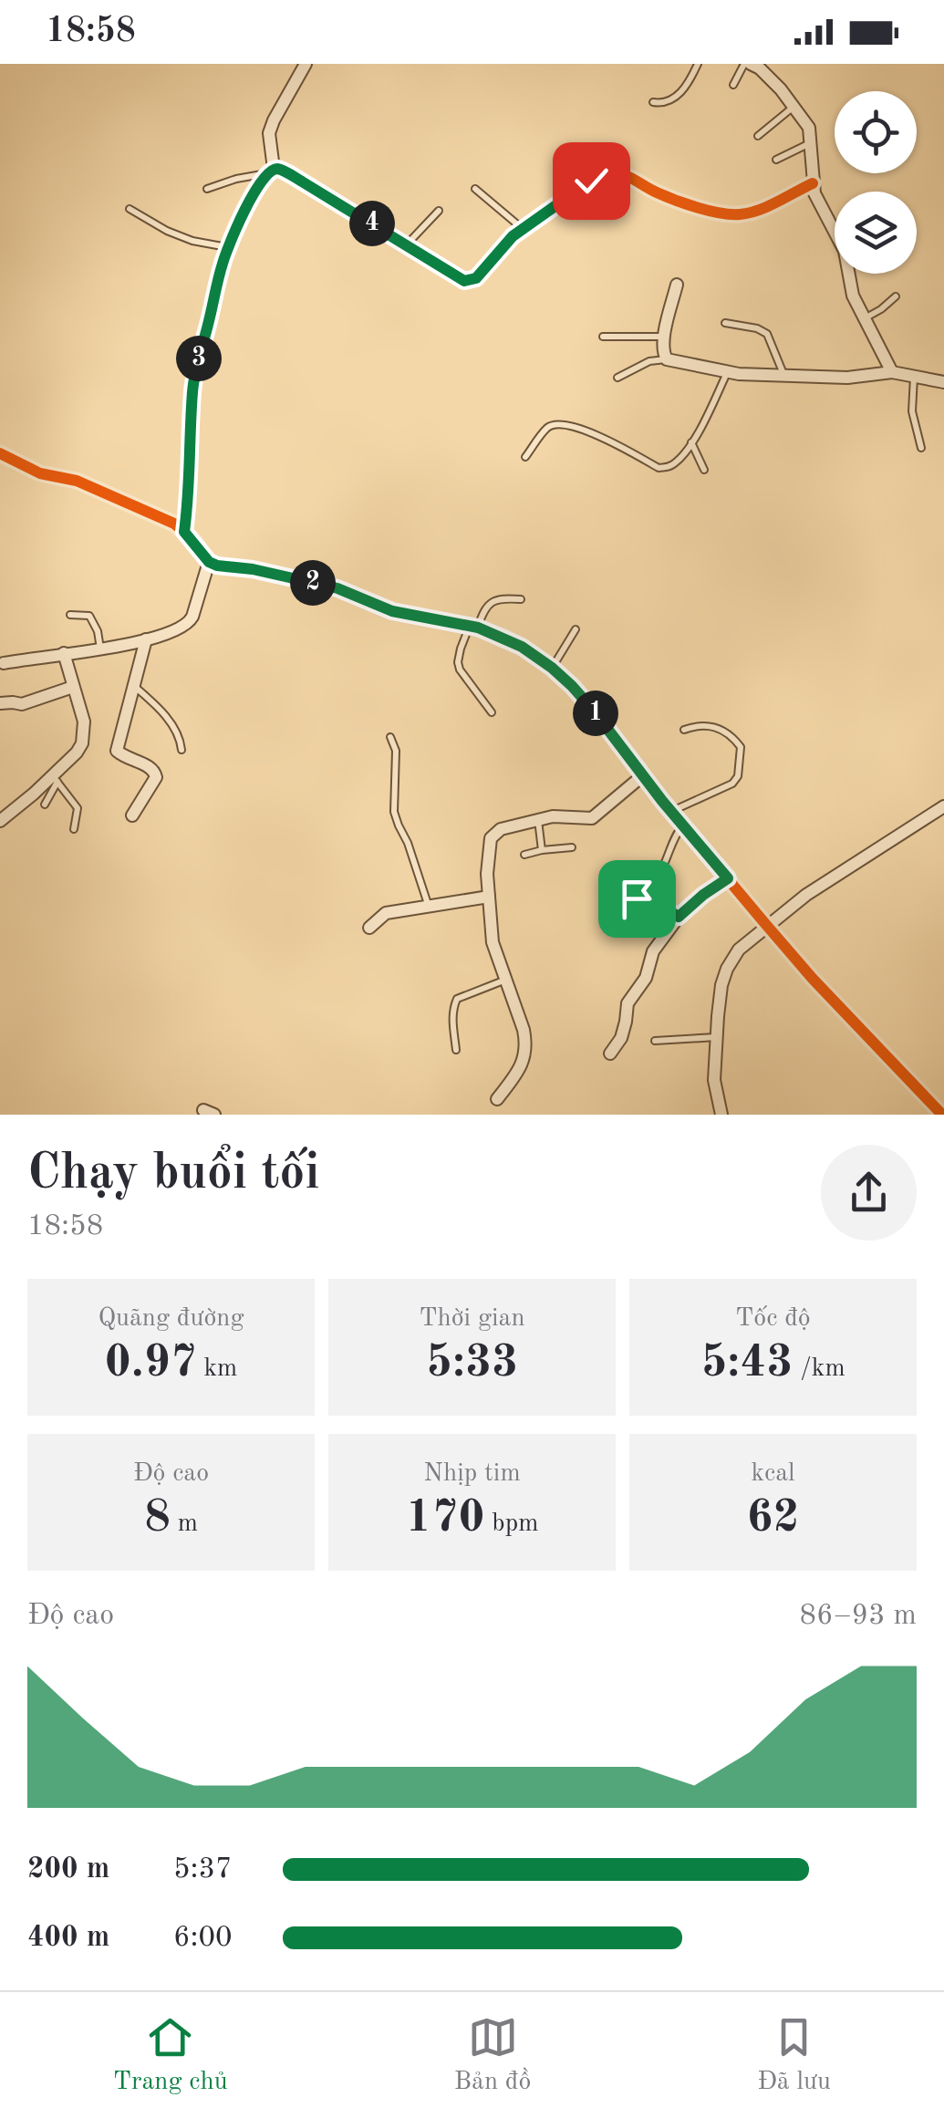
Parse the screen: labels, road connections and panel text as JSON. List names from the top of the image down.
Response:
{
  "page": {
    "status": "18:58",
    "pins": [
      "4",
      "3",
      "2",
      "1"
    ],
    "heading": ["Chạy buổi tối", "18:58"],
    "stats": [
      ["Quãng đường", "0.97 km"],
      ["Thời gian", "5:33"],
      ["Tốc độ", "5:43 /km"],
      ["Độ cao", "8 m"],
      ["Nhịp tim", "170 bpm"],
      ["kcal", "62"]
    ],
    "chart": ["Độ cao", "86–93 m"],
    "list": [
      {
        "name": "200 m",
        "note": "5:37"
      },
      {
        "name": "400 m",
        "note": "6:00"
      }
    ],
    "tabs": ["Trang chủ", "Bản đồ", "Đã lưu"]
  }
}
